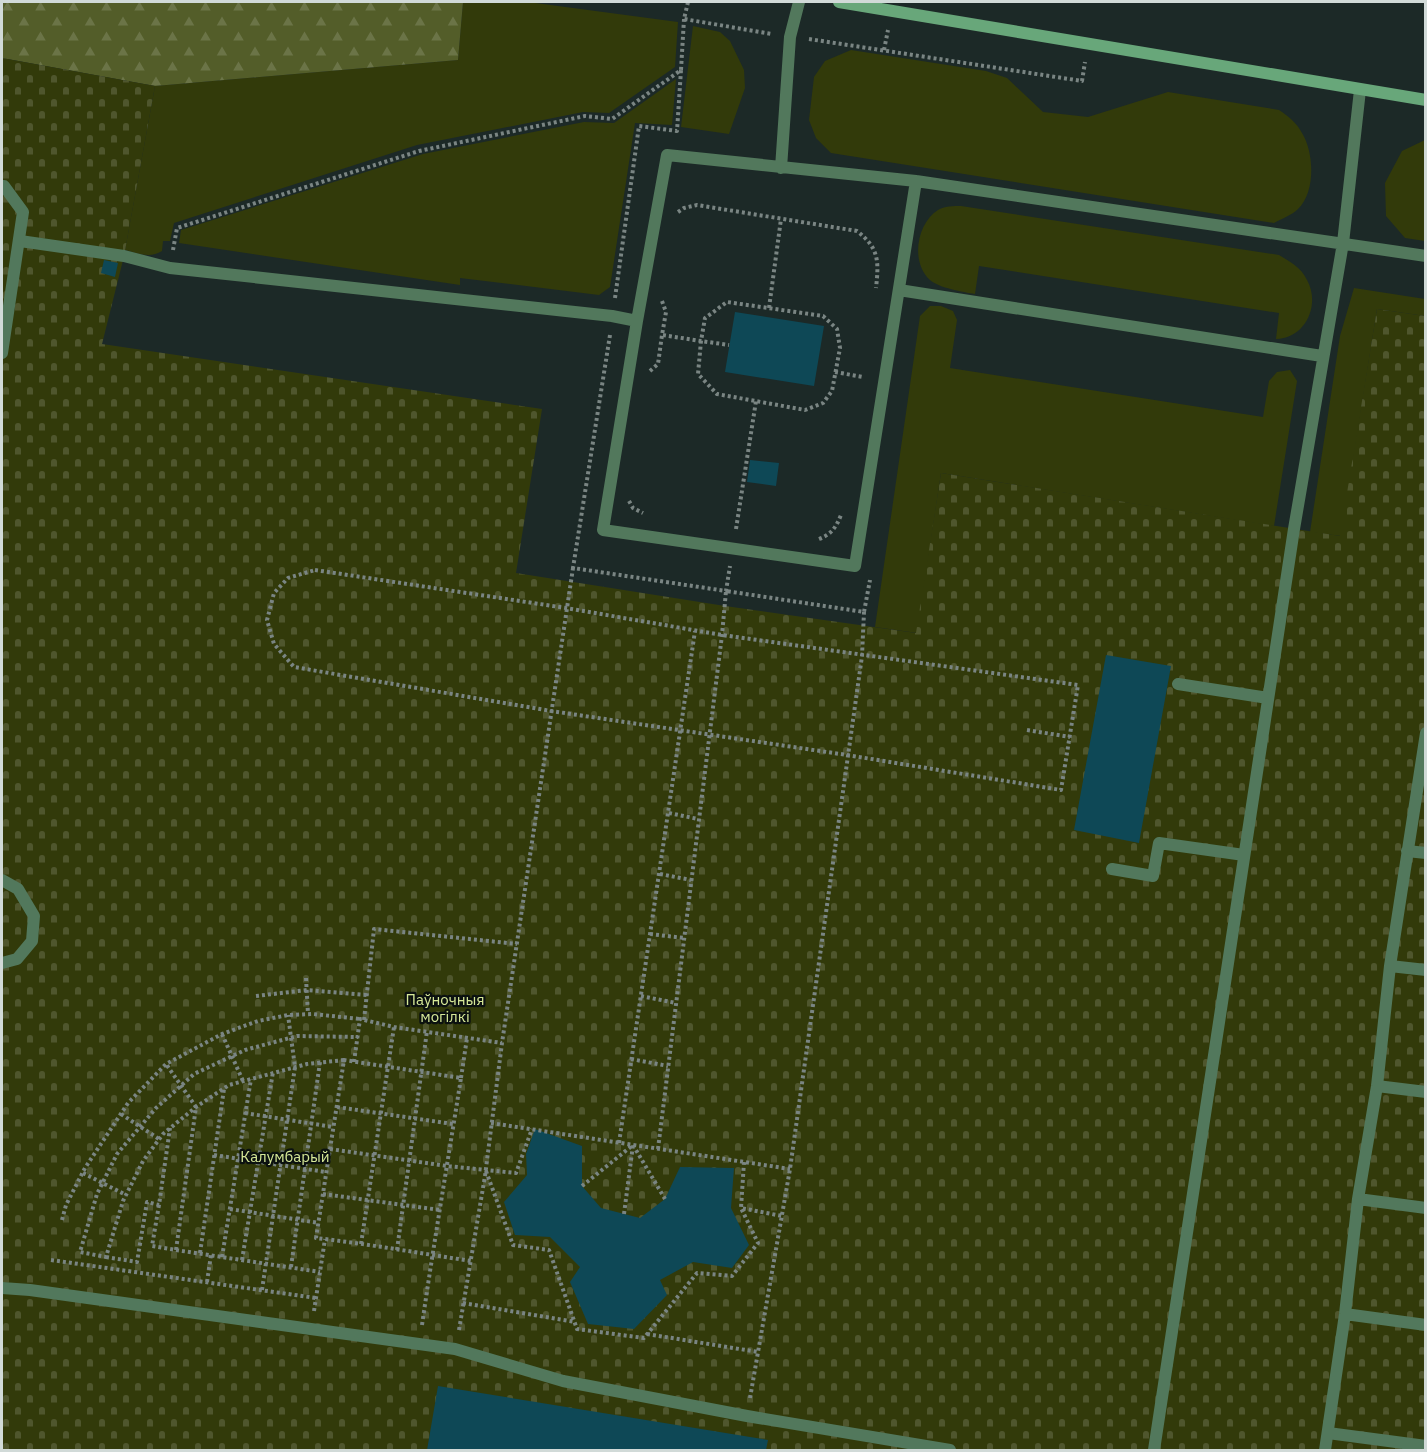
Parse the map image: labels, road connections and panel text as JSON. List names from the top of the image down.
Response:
{
  "parks": ["Паўночныя могілкі", "Калумбарый"]
}
